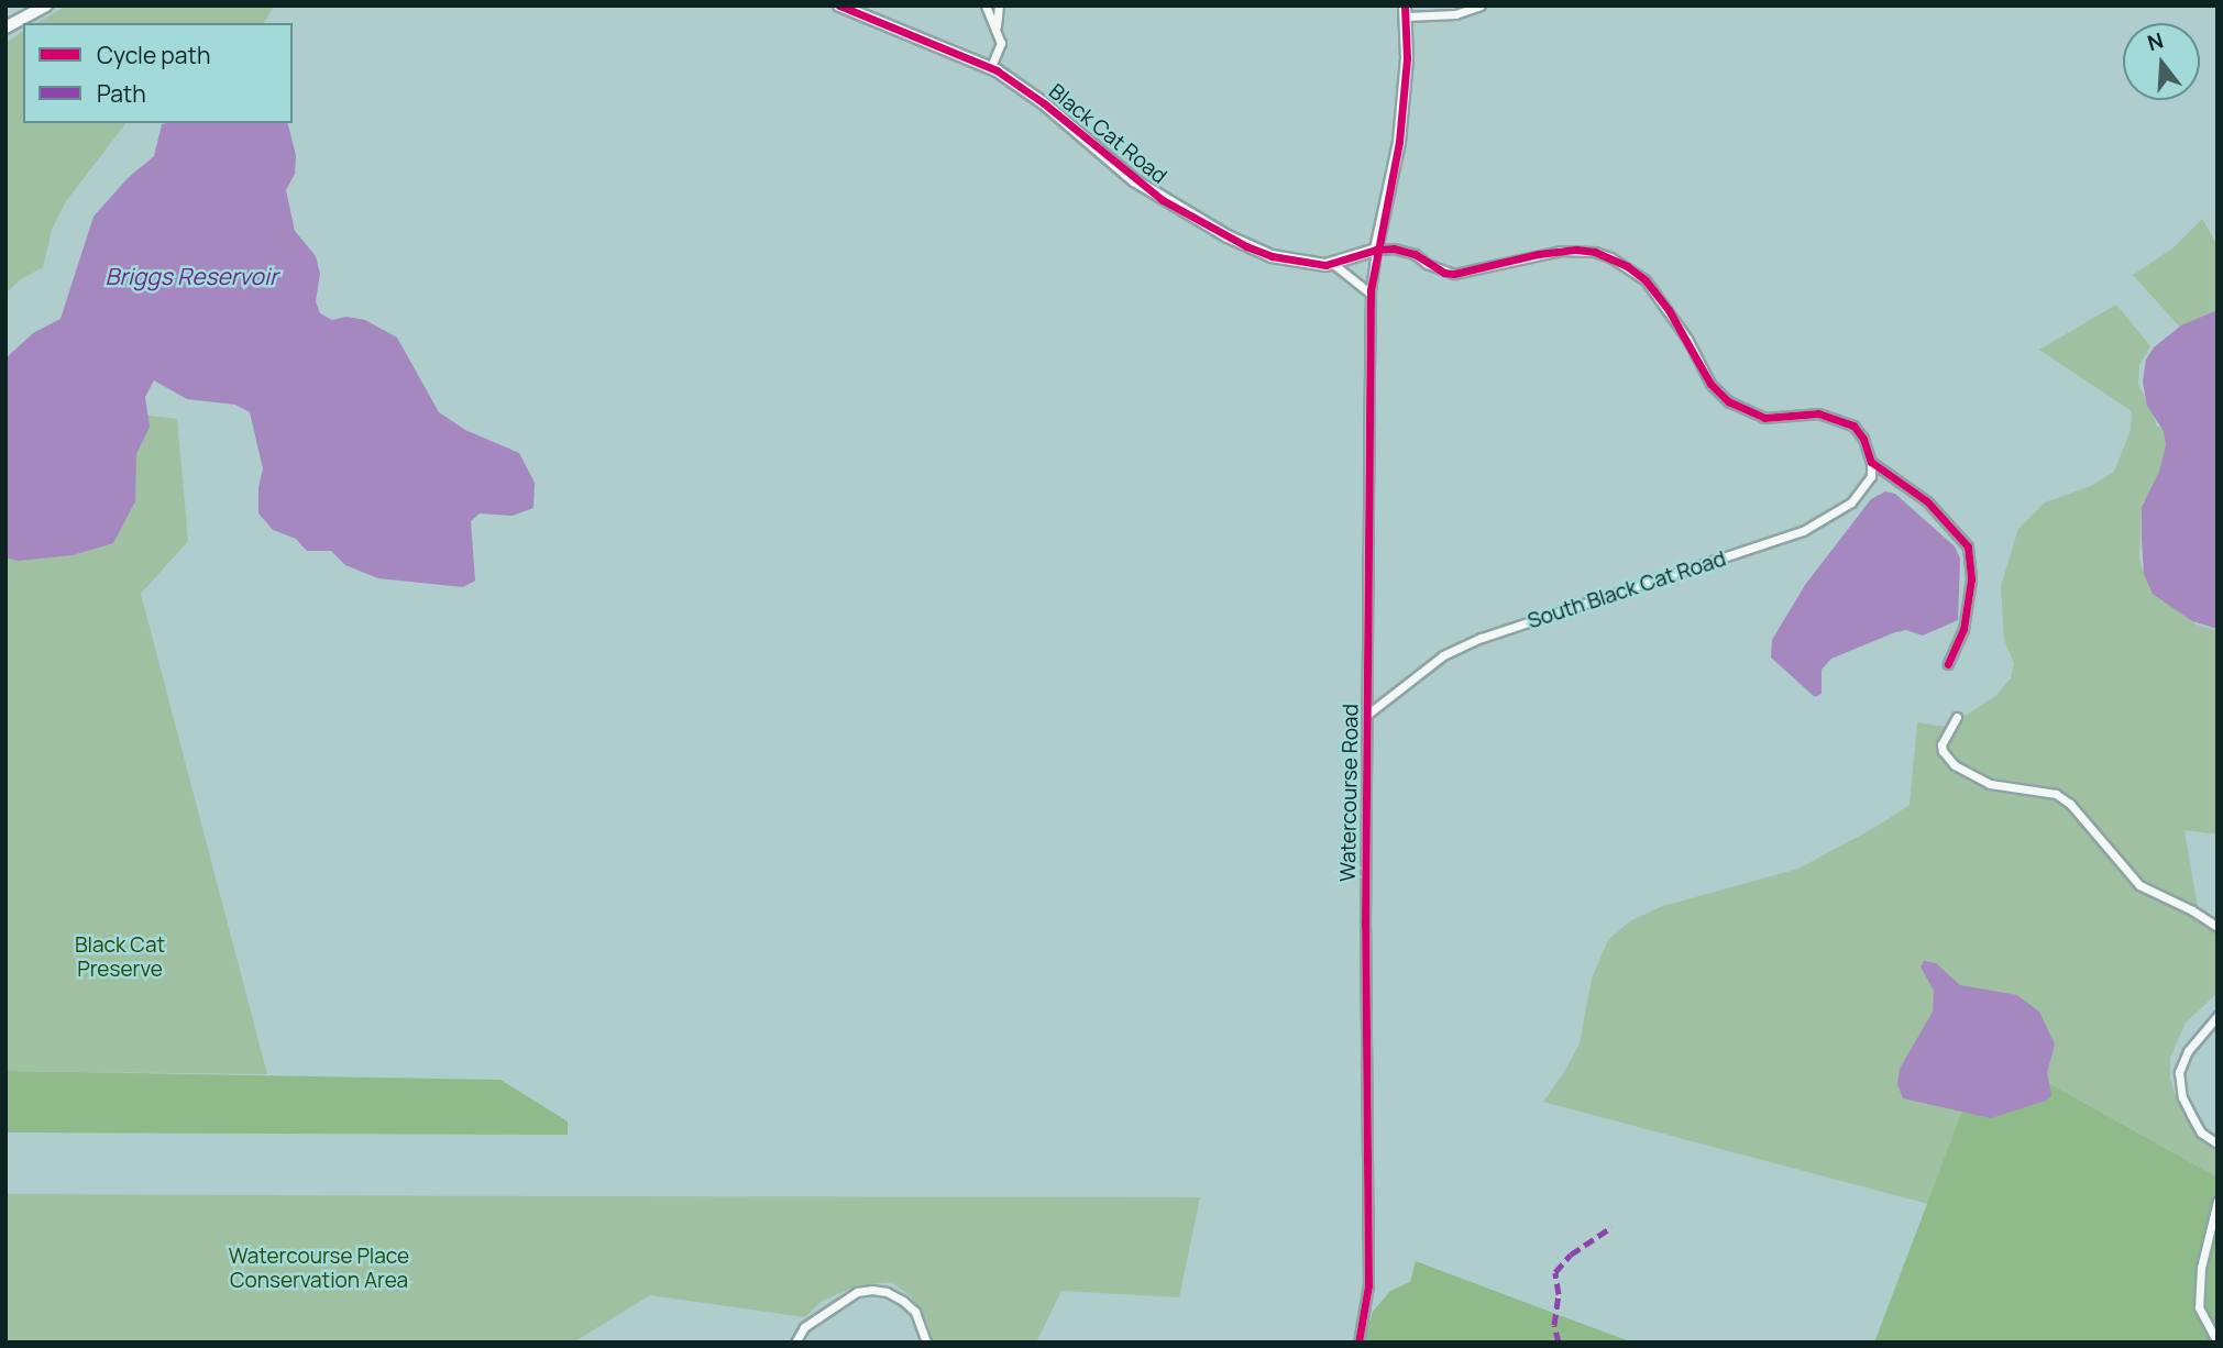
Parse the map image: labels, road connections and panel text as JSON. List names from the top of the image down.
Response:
{
  "streets": {
    "street": ["Black Cat Road", "South Black Cat Road", "Watercourse Road"]
  },
  "crossings": [
    ["Black Cat Road", "South Black Cat Road"],
    ["Black Cat Road", "Watercourse Road"],
    ["South Black Cat Road", "Watercourse Road"]
  ],
  "water": ["Briggs Reservoir"],
  "parks": ["Black Cat Preserve", "Watercourse Place Conservation Area"],
  "legend": ["Cycle path", "Path"],
  "north": "top"
}
